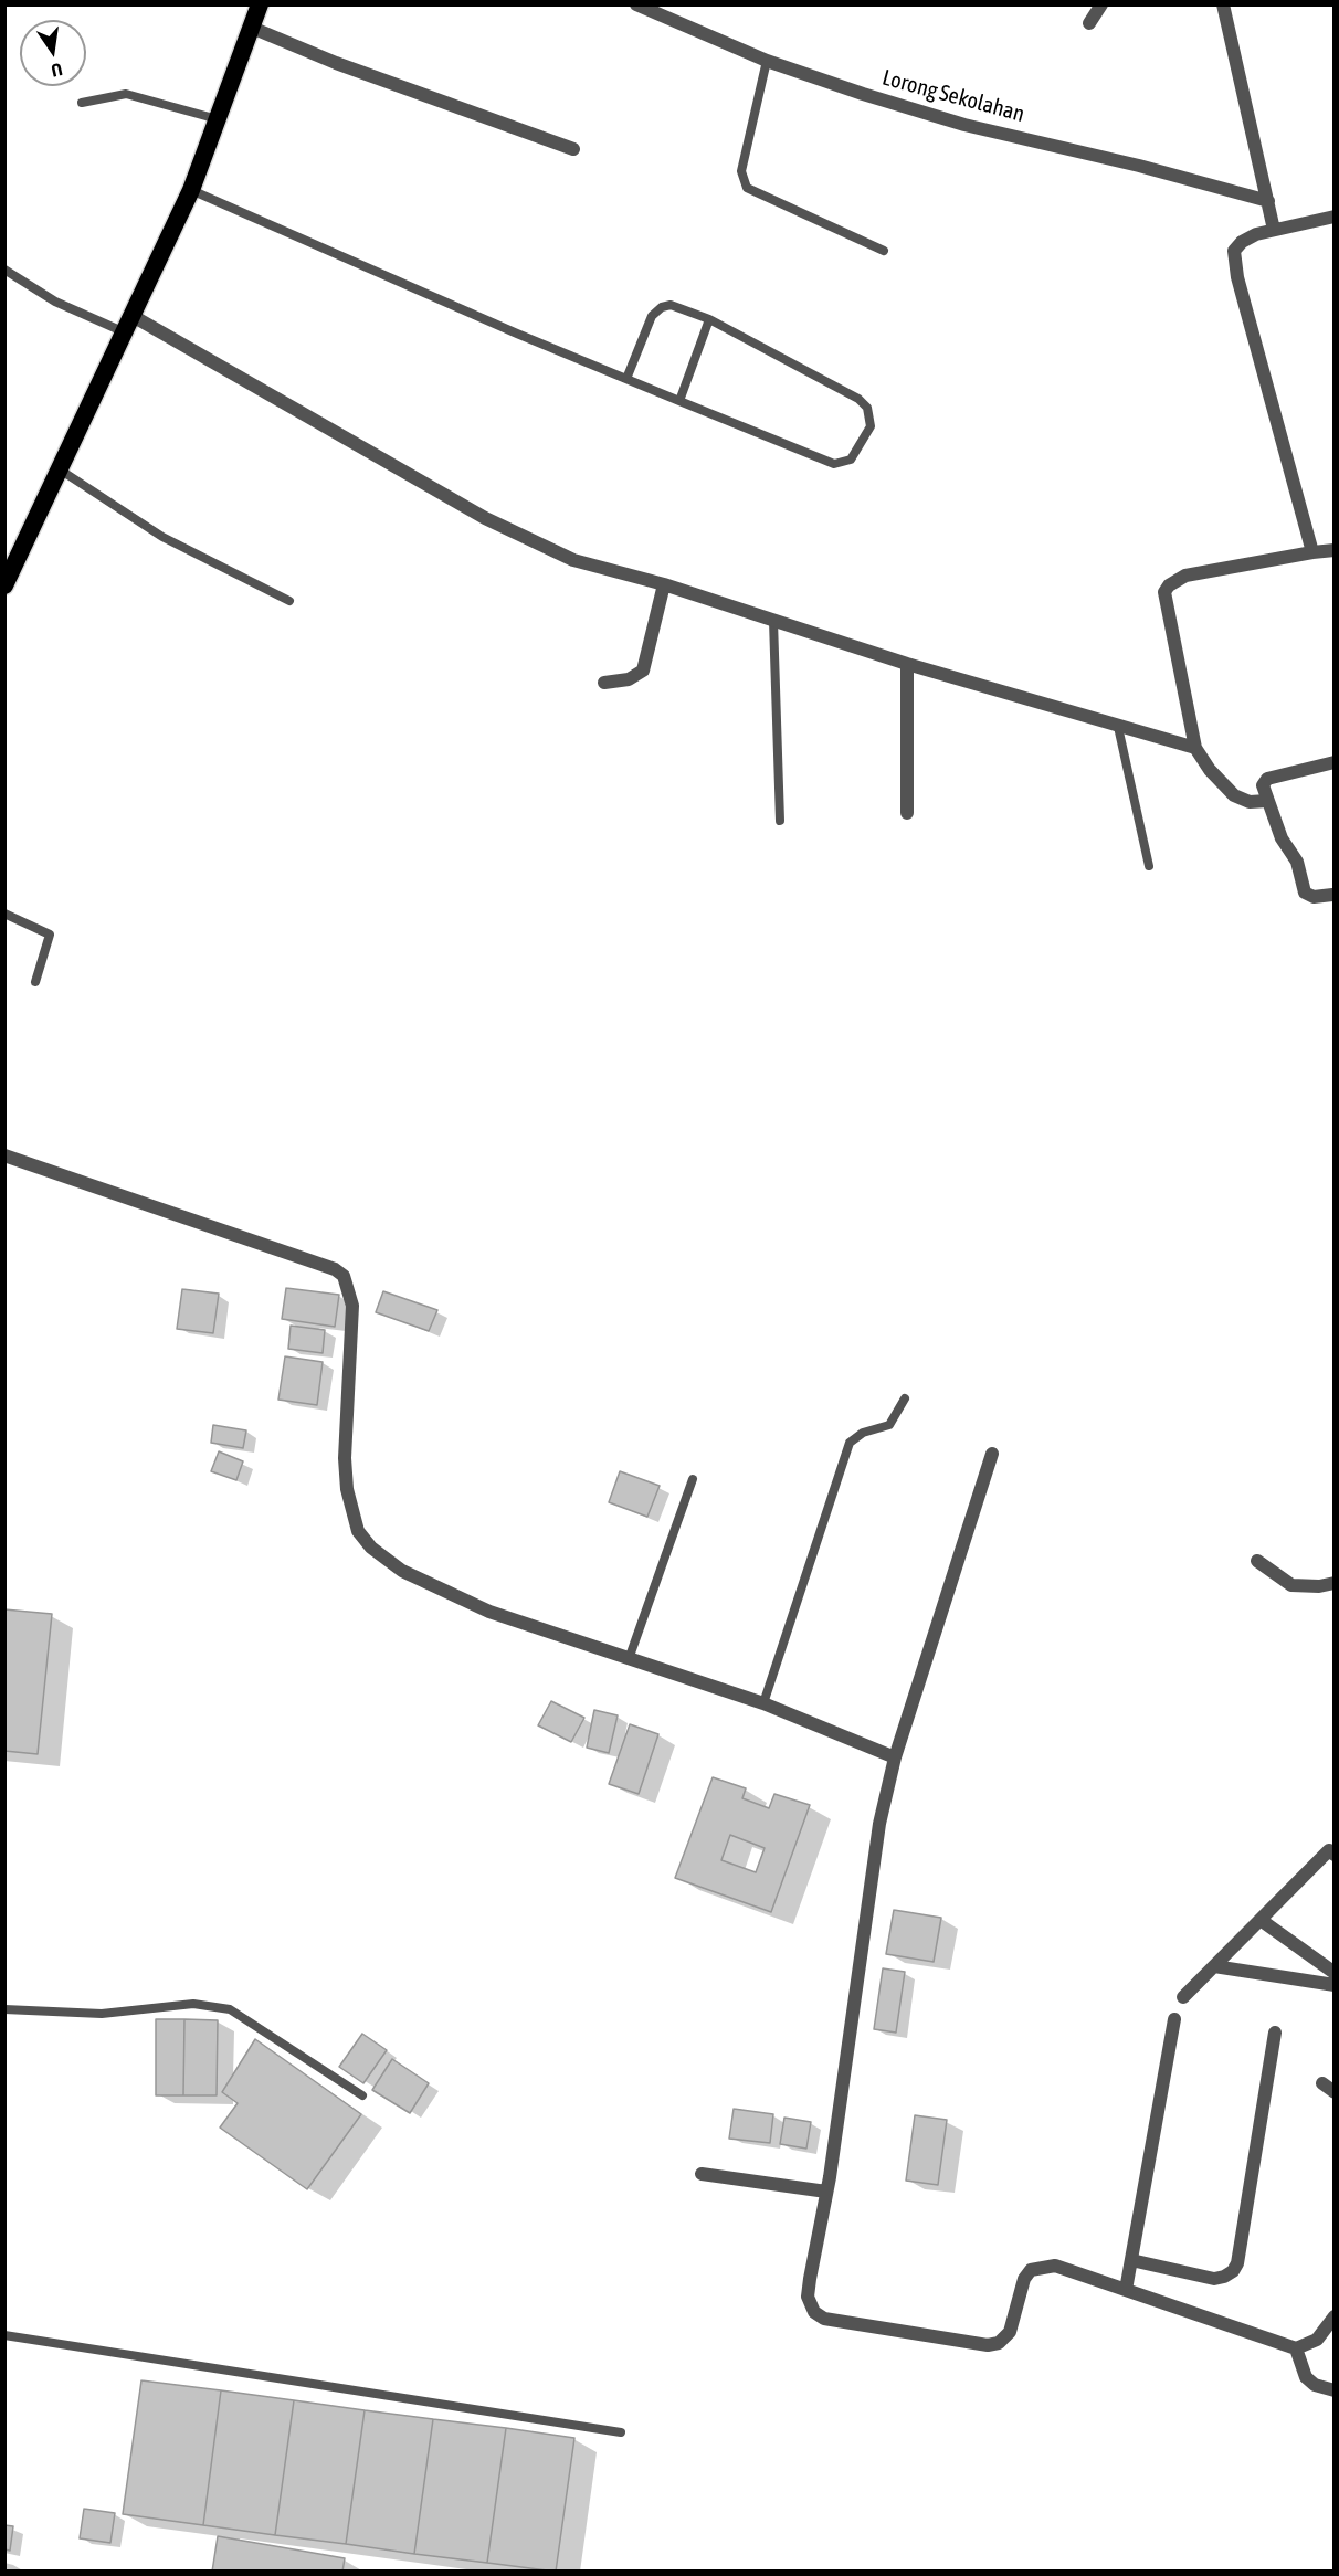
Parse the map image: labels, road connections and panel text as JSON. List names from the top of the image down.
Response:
{
  "streets": {
    "street": ["Lorong Sekolahan"]
  },
  "north": "bottom"
}
